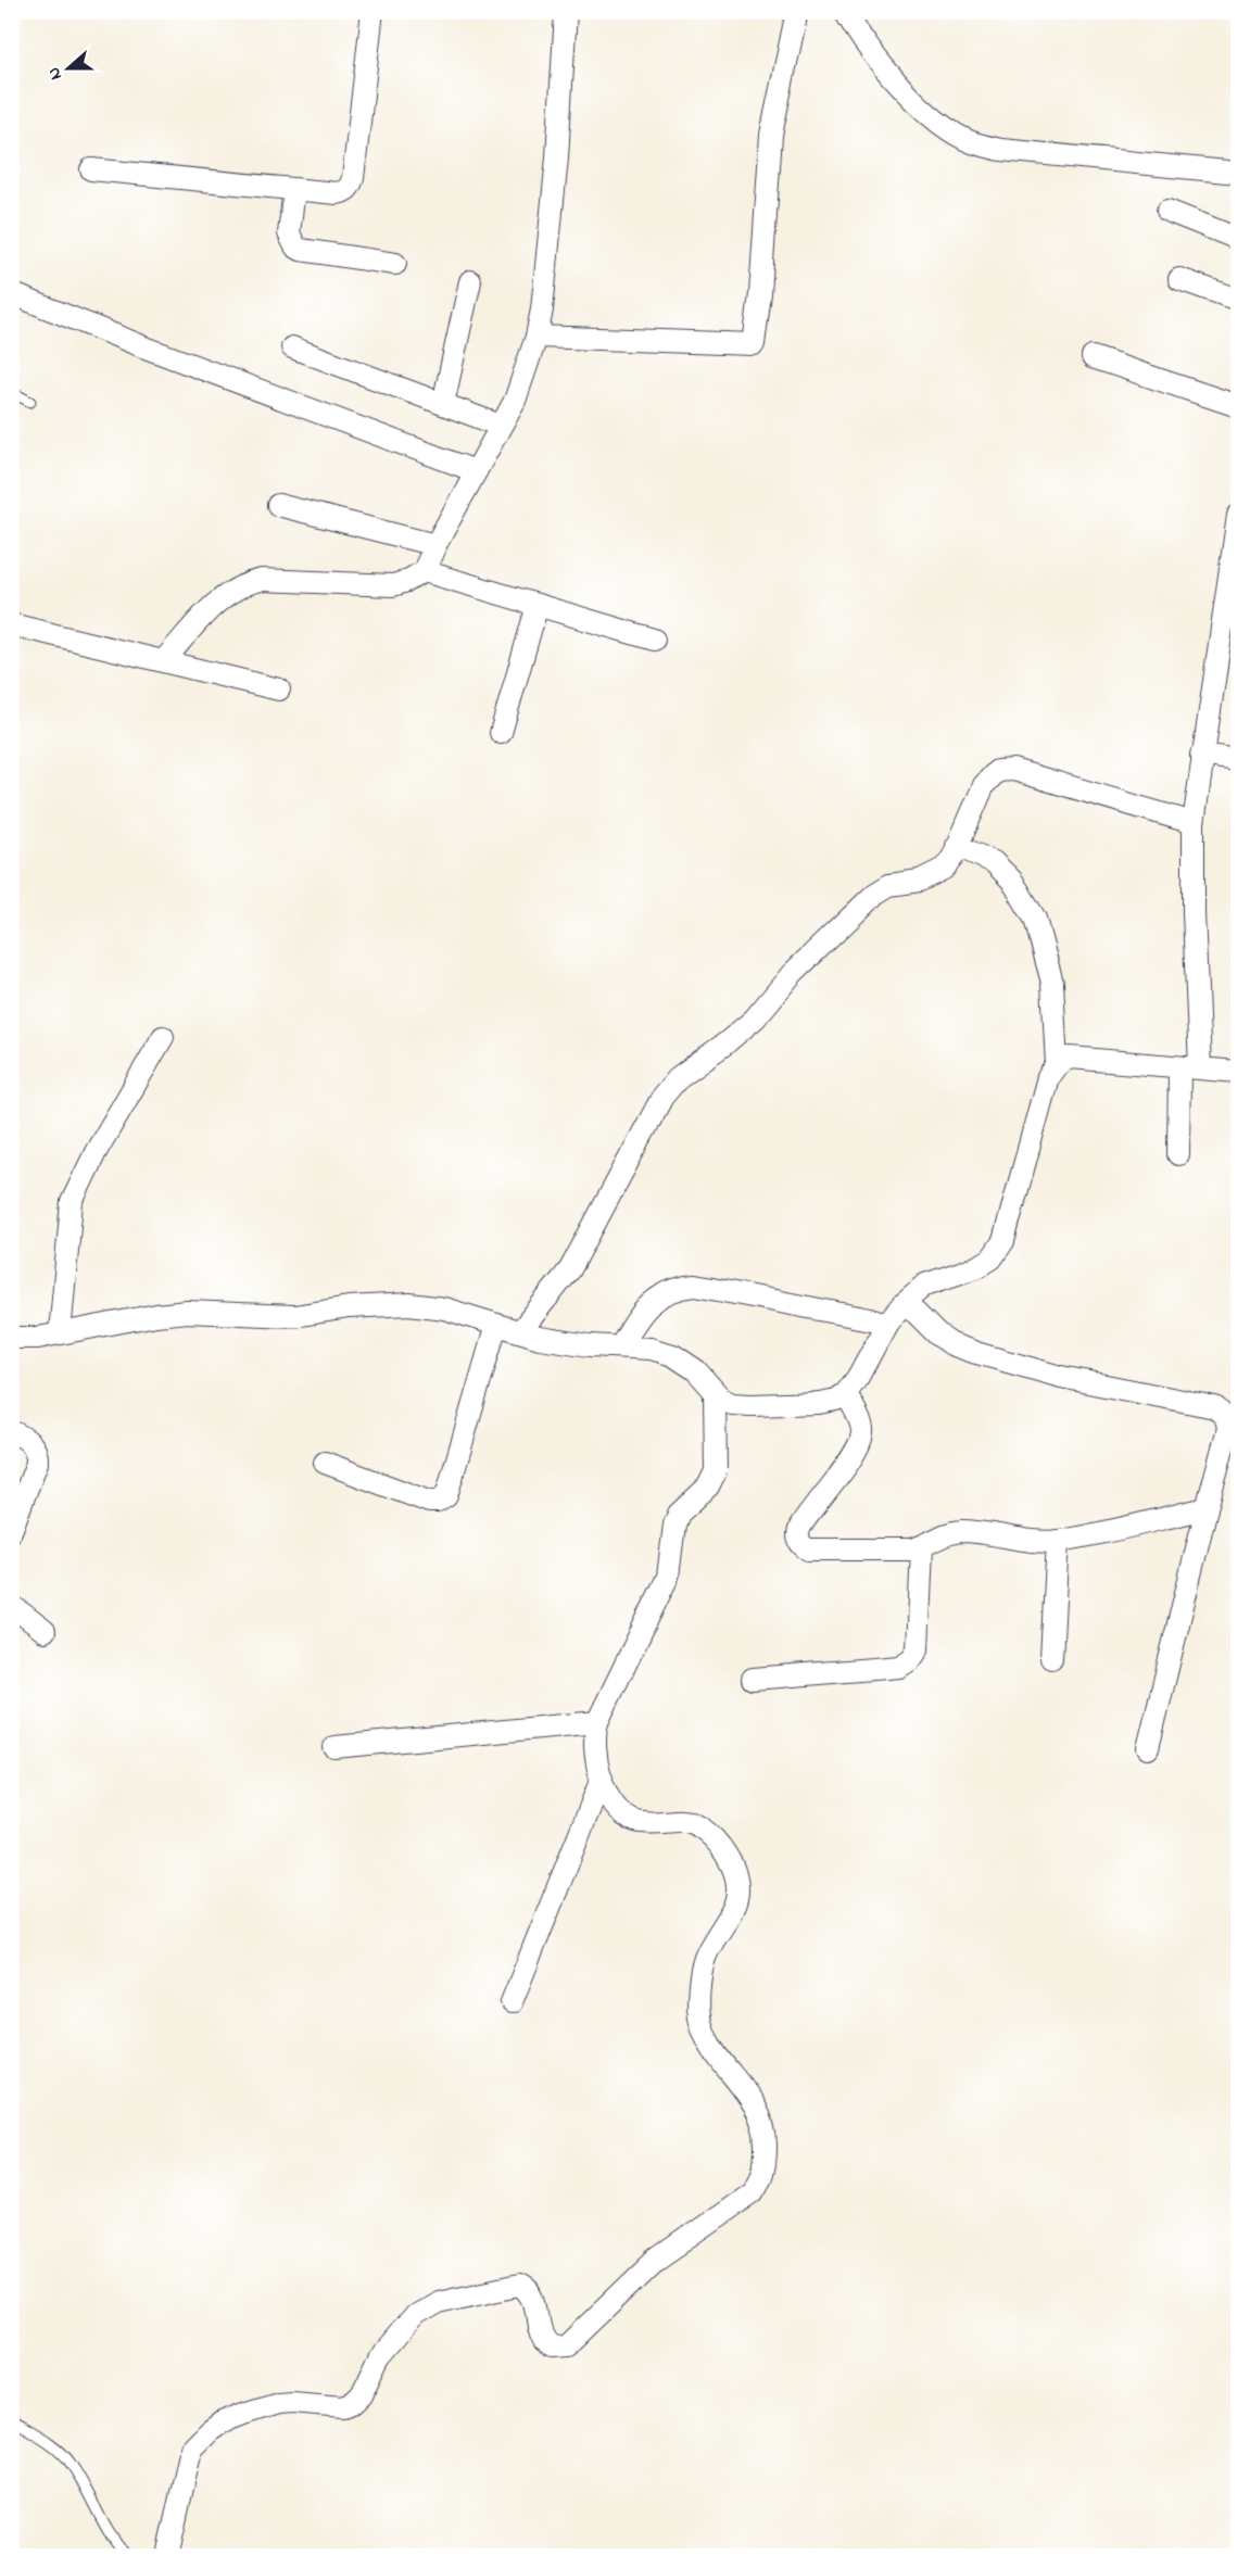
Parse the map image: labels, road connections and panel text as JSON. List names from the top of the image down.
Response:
{
  "north": "left"
}
